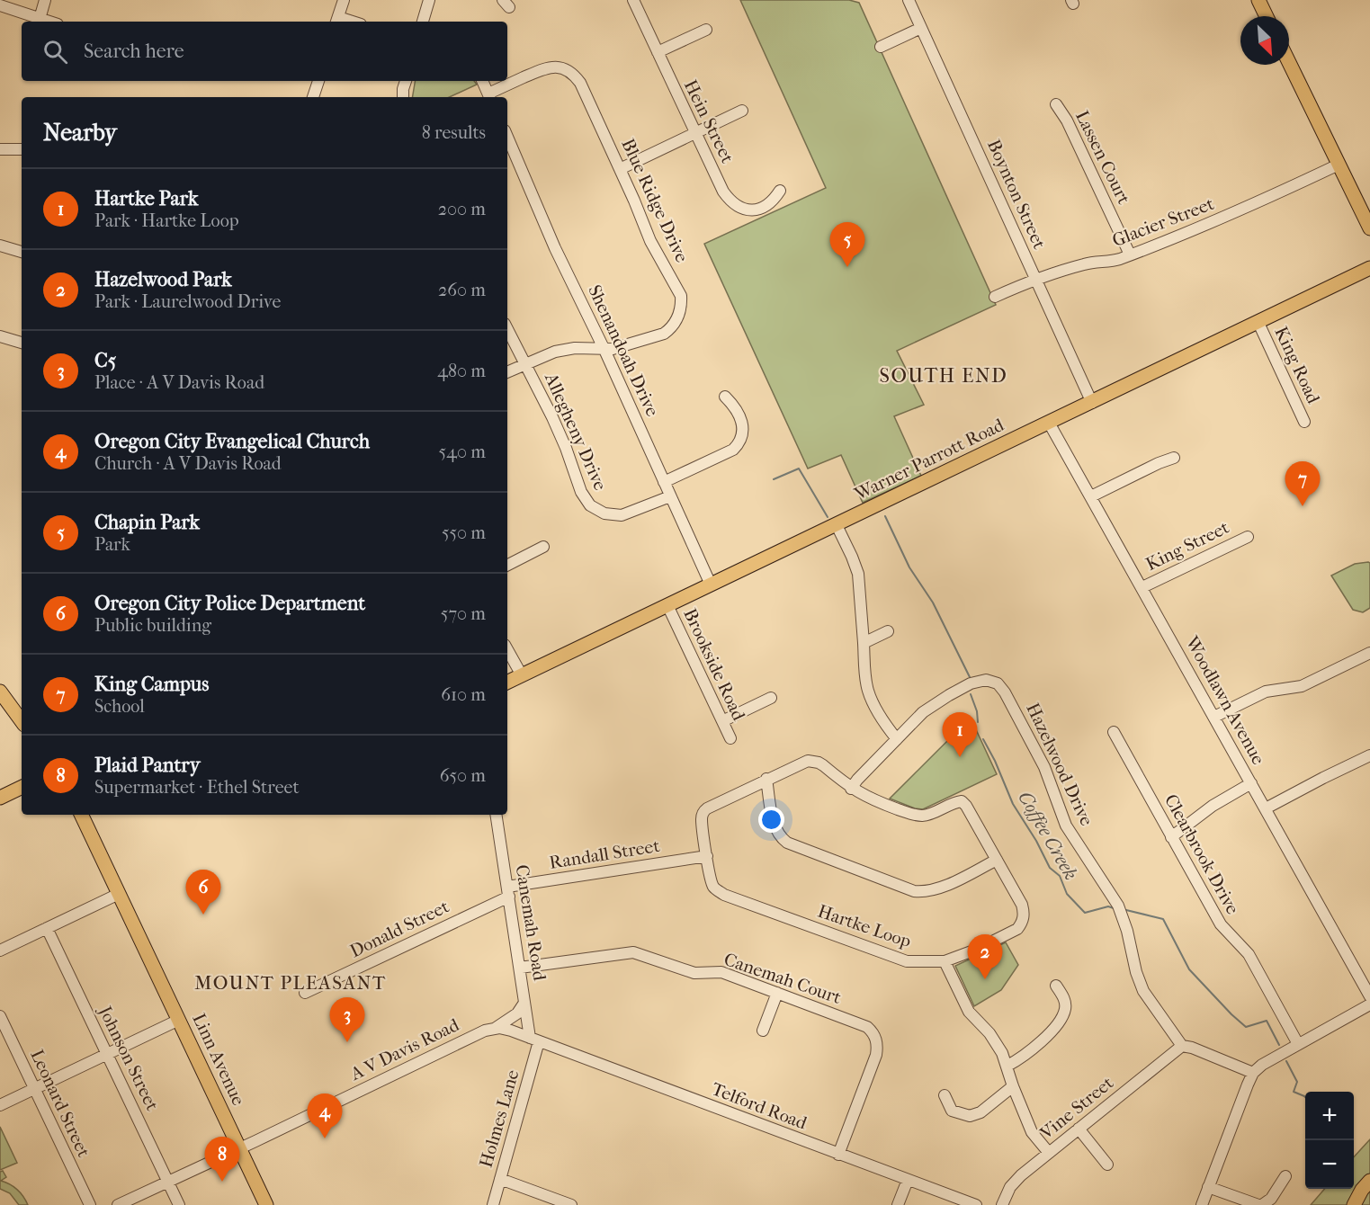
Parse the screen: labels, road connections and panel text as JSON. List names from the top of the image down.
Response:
{
  "streets": {
    "main road": ["Warner Parrott Road", "Linn Avenue"],
    "street": [
      "Hein Street",
      "Lassen Court",
      "Boynton Street",
      "Blue Ridge Drive",
      "Glacier Street",
      "Shenandoah Drive",
      "King Road",
      "Allegheny Drive",
      "King Street",
      "Brookside Road",
      "Woodlawn Avenue",
      "Hazelwood Drive",
      "Randall Street",
      "Clearbrook Drive",
      "Canemah Road",
      "Hartke Loop",
      "Donald Street",
      "Canemah Court",
      "A V Davis Road",
      "Johnson Street",
      "Leonard Street",
      "Telford Road",
      "Vine Street",
      "Holmes Lane"
    ]
  },
  "crossings": [
    ["Lassen Court", "Glacier Street"],
    ["Boynton Street", "Glacier Street"],
    ["Boynton Street", "Warner Parrott Road"],
    ["Blue Ridge Drive", "Shenandoah Drive"],
    ["Blue Ridge Drive", "Allegheny Drive"],
    ["Shenandoah Drive", "Allegheny Drive"],
    ["Shenandoah Drive", "Warner Parrott Road"],
    ["King Road", "Warner Parrott Road"],
    ["Warner Parrott Road", "Brookside Road"],
    ["Warner Parrott Road", "Woodlawn Avenue"],
    ["King Street", "Woodlawn Avenue"],
    ["Hazelwood Drive", "Hartke Loop"],
    ["Hazelwood Drive", "Vine Street"],
    ["Randall Street", "Canemah Road"],
    ["Randall Street", "Hartke Loop"],
    ["Randall Street", "Donald Street"],
    ["Canemah Road", "Donald Street"],
    ["Canemah Road", "Canemah Court"],
    ["Canemah Road", "A V Davis Road"],
    ["Canemah Road", "Telford Road"],
    ["Canemah Road", "Holmes Lane"],
    ["Canemah Court", "Telford Road"],
    ["A V Davis Road", "Johnson Street"],
    ["A V Davis Road", "Linn Avenue"],
    ["Telford Road", "Holmes Lane"]
  ],
  "districts": ["SOUTH END", "MOUNT PLEASANT"],
  "water": ["Coffee Creek"],
  "north": "bottom right",
  "page": {
    "search": "Search here",
    "heading": ["Nearby", "8 results"],
    "list": [
      {
        "mark": "1",
        "name": "Hartke Park",
        "note": "Park · Hartke Loop",
        "value": "200 m"
      },
      {
        "mark": "2",
        "name": "Hazelwood Park",
        "note": "Park · Laurelwood Drive",
        "value": "260 m"
      },
      {
        "mark": "3",
        "name": "C5",
        "note": "Place · A V Davis Road",
        "value": "480 m"
      },
      {
        "mark": "4",
        "name": "Oregon City Evangelical Church",
        "note": "Church · A V Davis Road",
        "value": "540 m"
      },
      {
        "mark": "5",
        "name": "Chapin Park",
        "note": "Park",
        "value": "550 m"
      },
      {
        "mark": "6",
        "name": "Oregon City Police Department",
        "note": "Public building",
        "value": "570 m"
      },
      {
        "mark": "7",
        "name": "King Campus",
        "note": "School",
        "value": "610 m"
      },
      {
        "mark": "8",
        "name": "Plaid Pantry",
        "note": "Supermarket · Ethel Street",
        "value": "650 m"
      }
    ],
    "pins": [
      "5",
      "7",
      "1",
      "6",
      "2",
      "3",
      "4",
      "8"
    ],
    "map_buttons": ["+", "−"]
  }
}
